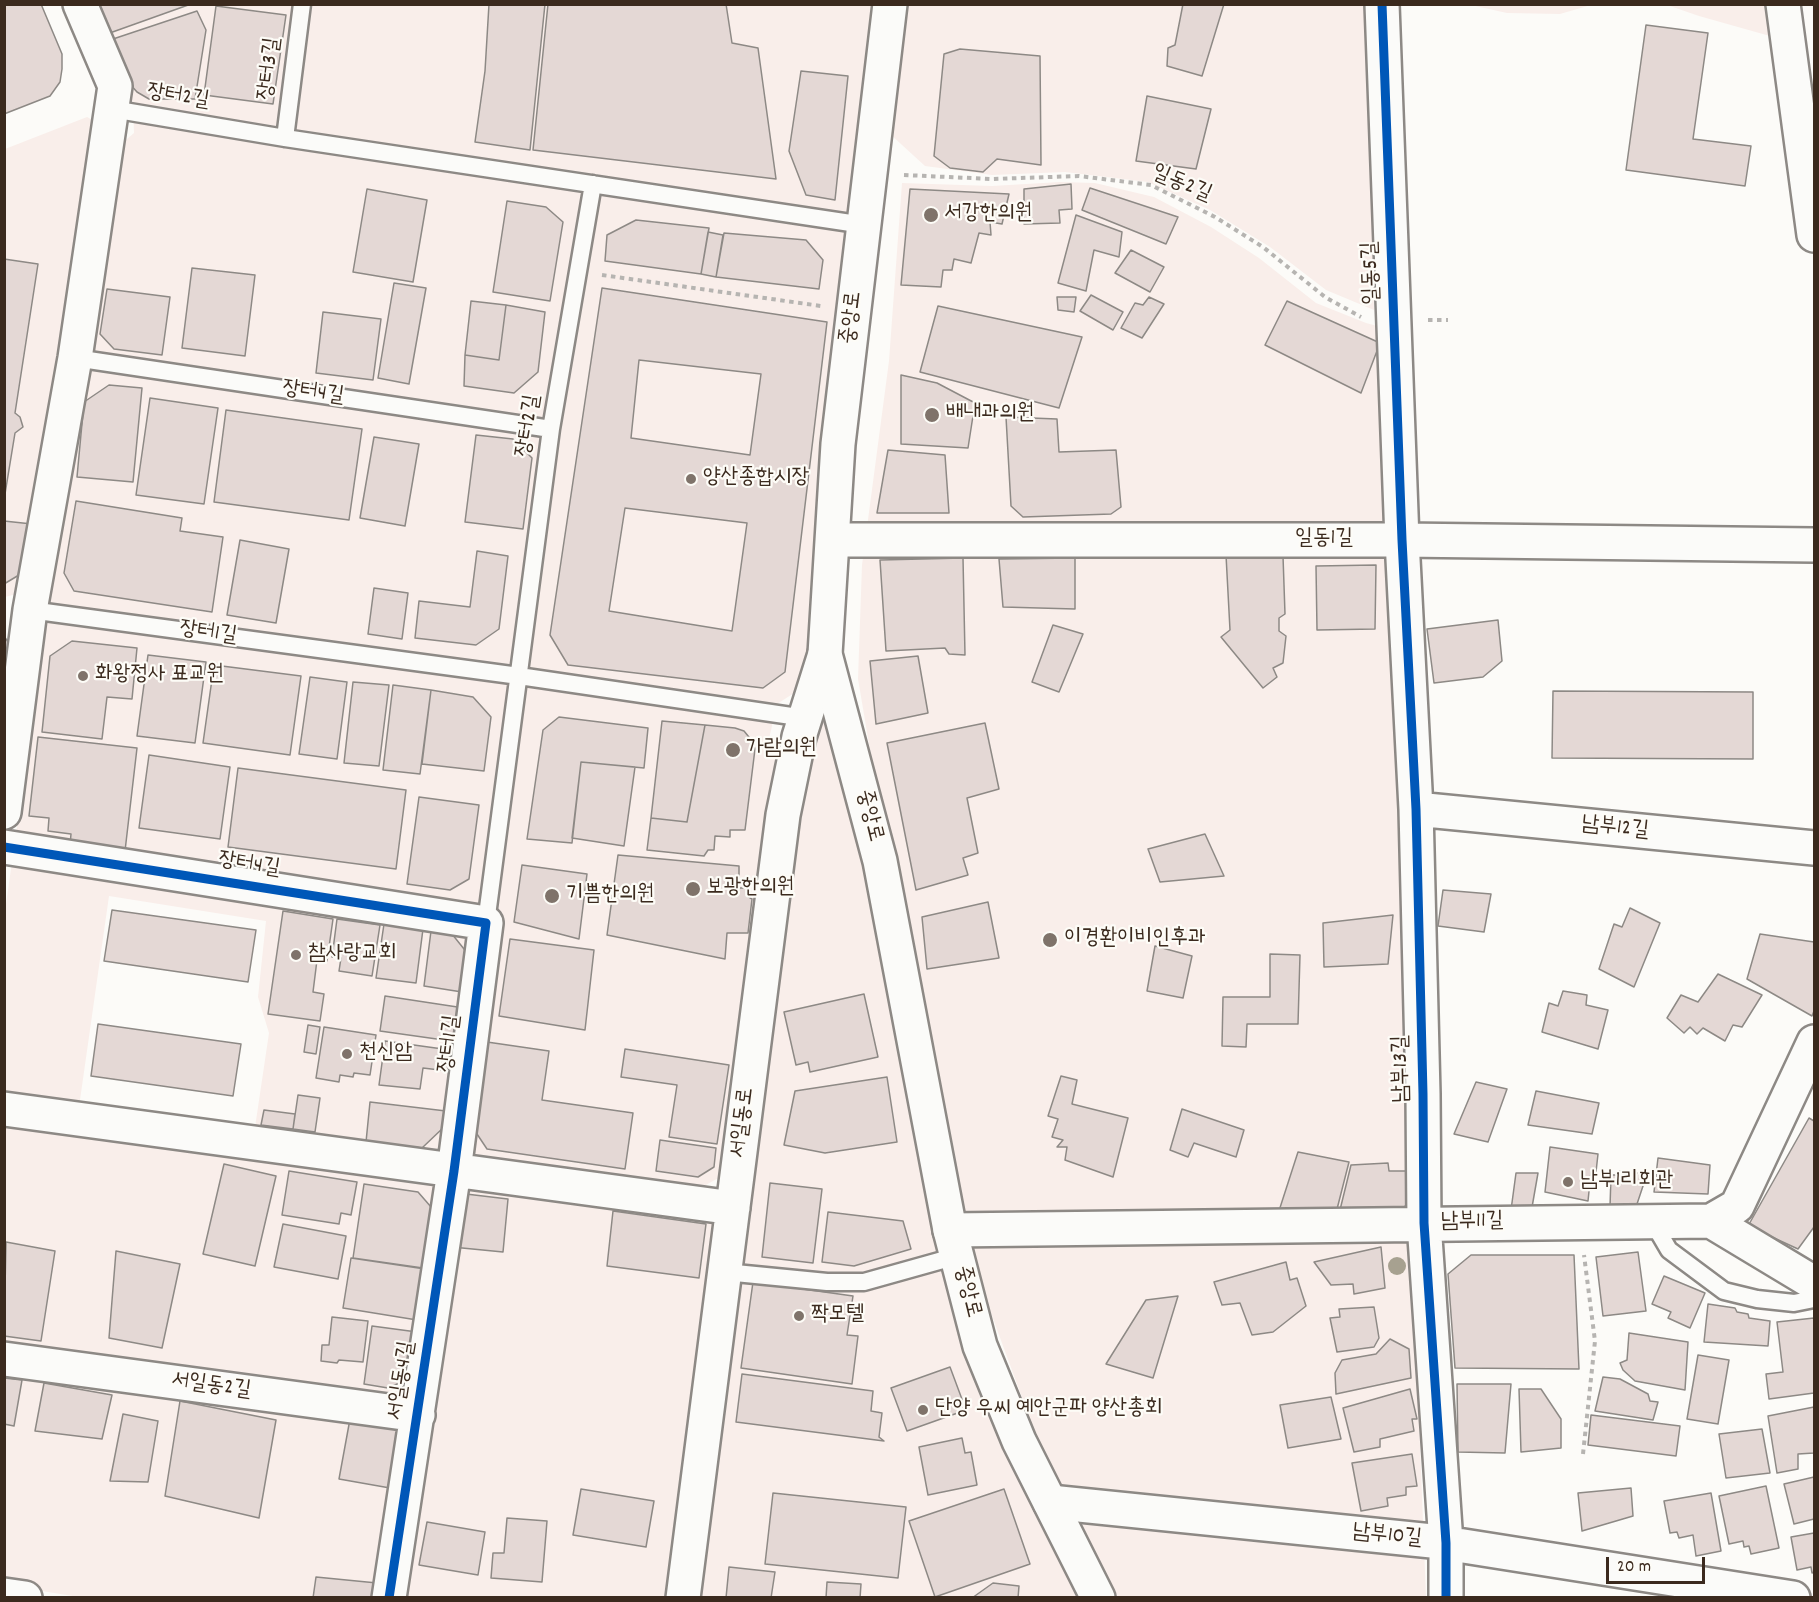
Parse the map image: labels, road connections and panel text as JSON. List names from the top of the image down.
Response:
{
  "streets": {
    "street": [
      "일동5길",
      "중앙로",
      "장터4길",
      "일동1길",
      "장터1길",
      "남부12길",
      "남부13길",
      "서일동로",
      "남부11길",
      "서일동4길",
      "서일동2길",
      "남부10길"
    ],
    "lane": ["장터3길", "장터2길"],
    "path": ["일동2길"]
  },
  "crossings": [
    ["장터3길", "장터2길"],
    ["장터2길", "중앙로"],
    ["장터2길", "장터4길"],
    ["장터2길", "장터1길"],
    ["일동2길", "일동5길"],
    ["일동2길", "중앙로"],
    ["일동5길", "일동1길"],
    ["일동5길", "남부13길"],
    ["중앙로", "일동1길"],
    ["중앙로", "서일동로"],
    ["중앙로", "남부11길"],
    ["중앙로", "남부10길"],
    ["장터4길", "장터1길"],
    ["일동1길", "남부13길"],
    ["장터1길", "서일동로"],
    ["장터1길", "서일동4길"],
    ["남부12길", "남부13길"],
    ["남부13길", "남부11길"],
    ["남부13길", "남부10길"],
    ["서일동4길", "서일동2길"]
  ],
  "places": [
    "서강한의원",
    "배내과의원",
    "양산종합시장",
    "화왕정사 표교원",
    "가람의원",
    "보광한의원",
    "기쁨한의원",
    "이경환이비인후과",
    "참사랑교회",
    "천신암",
    "남부1리회관",
    "짝모텔",
    "단양 우씨 예안군파 양산총회"
  ],
  "scale_bar": "20 m"
}
